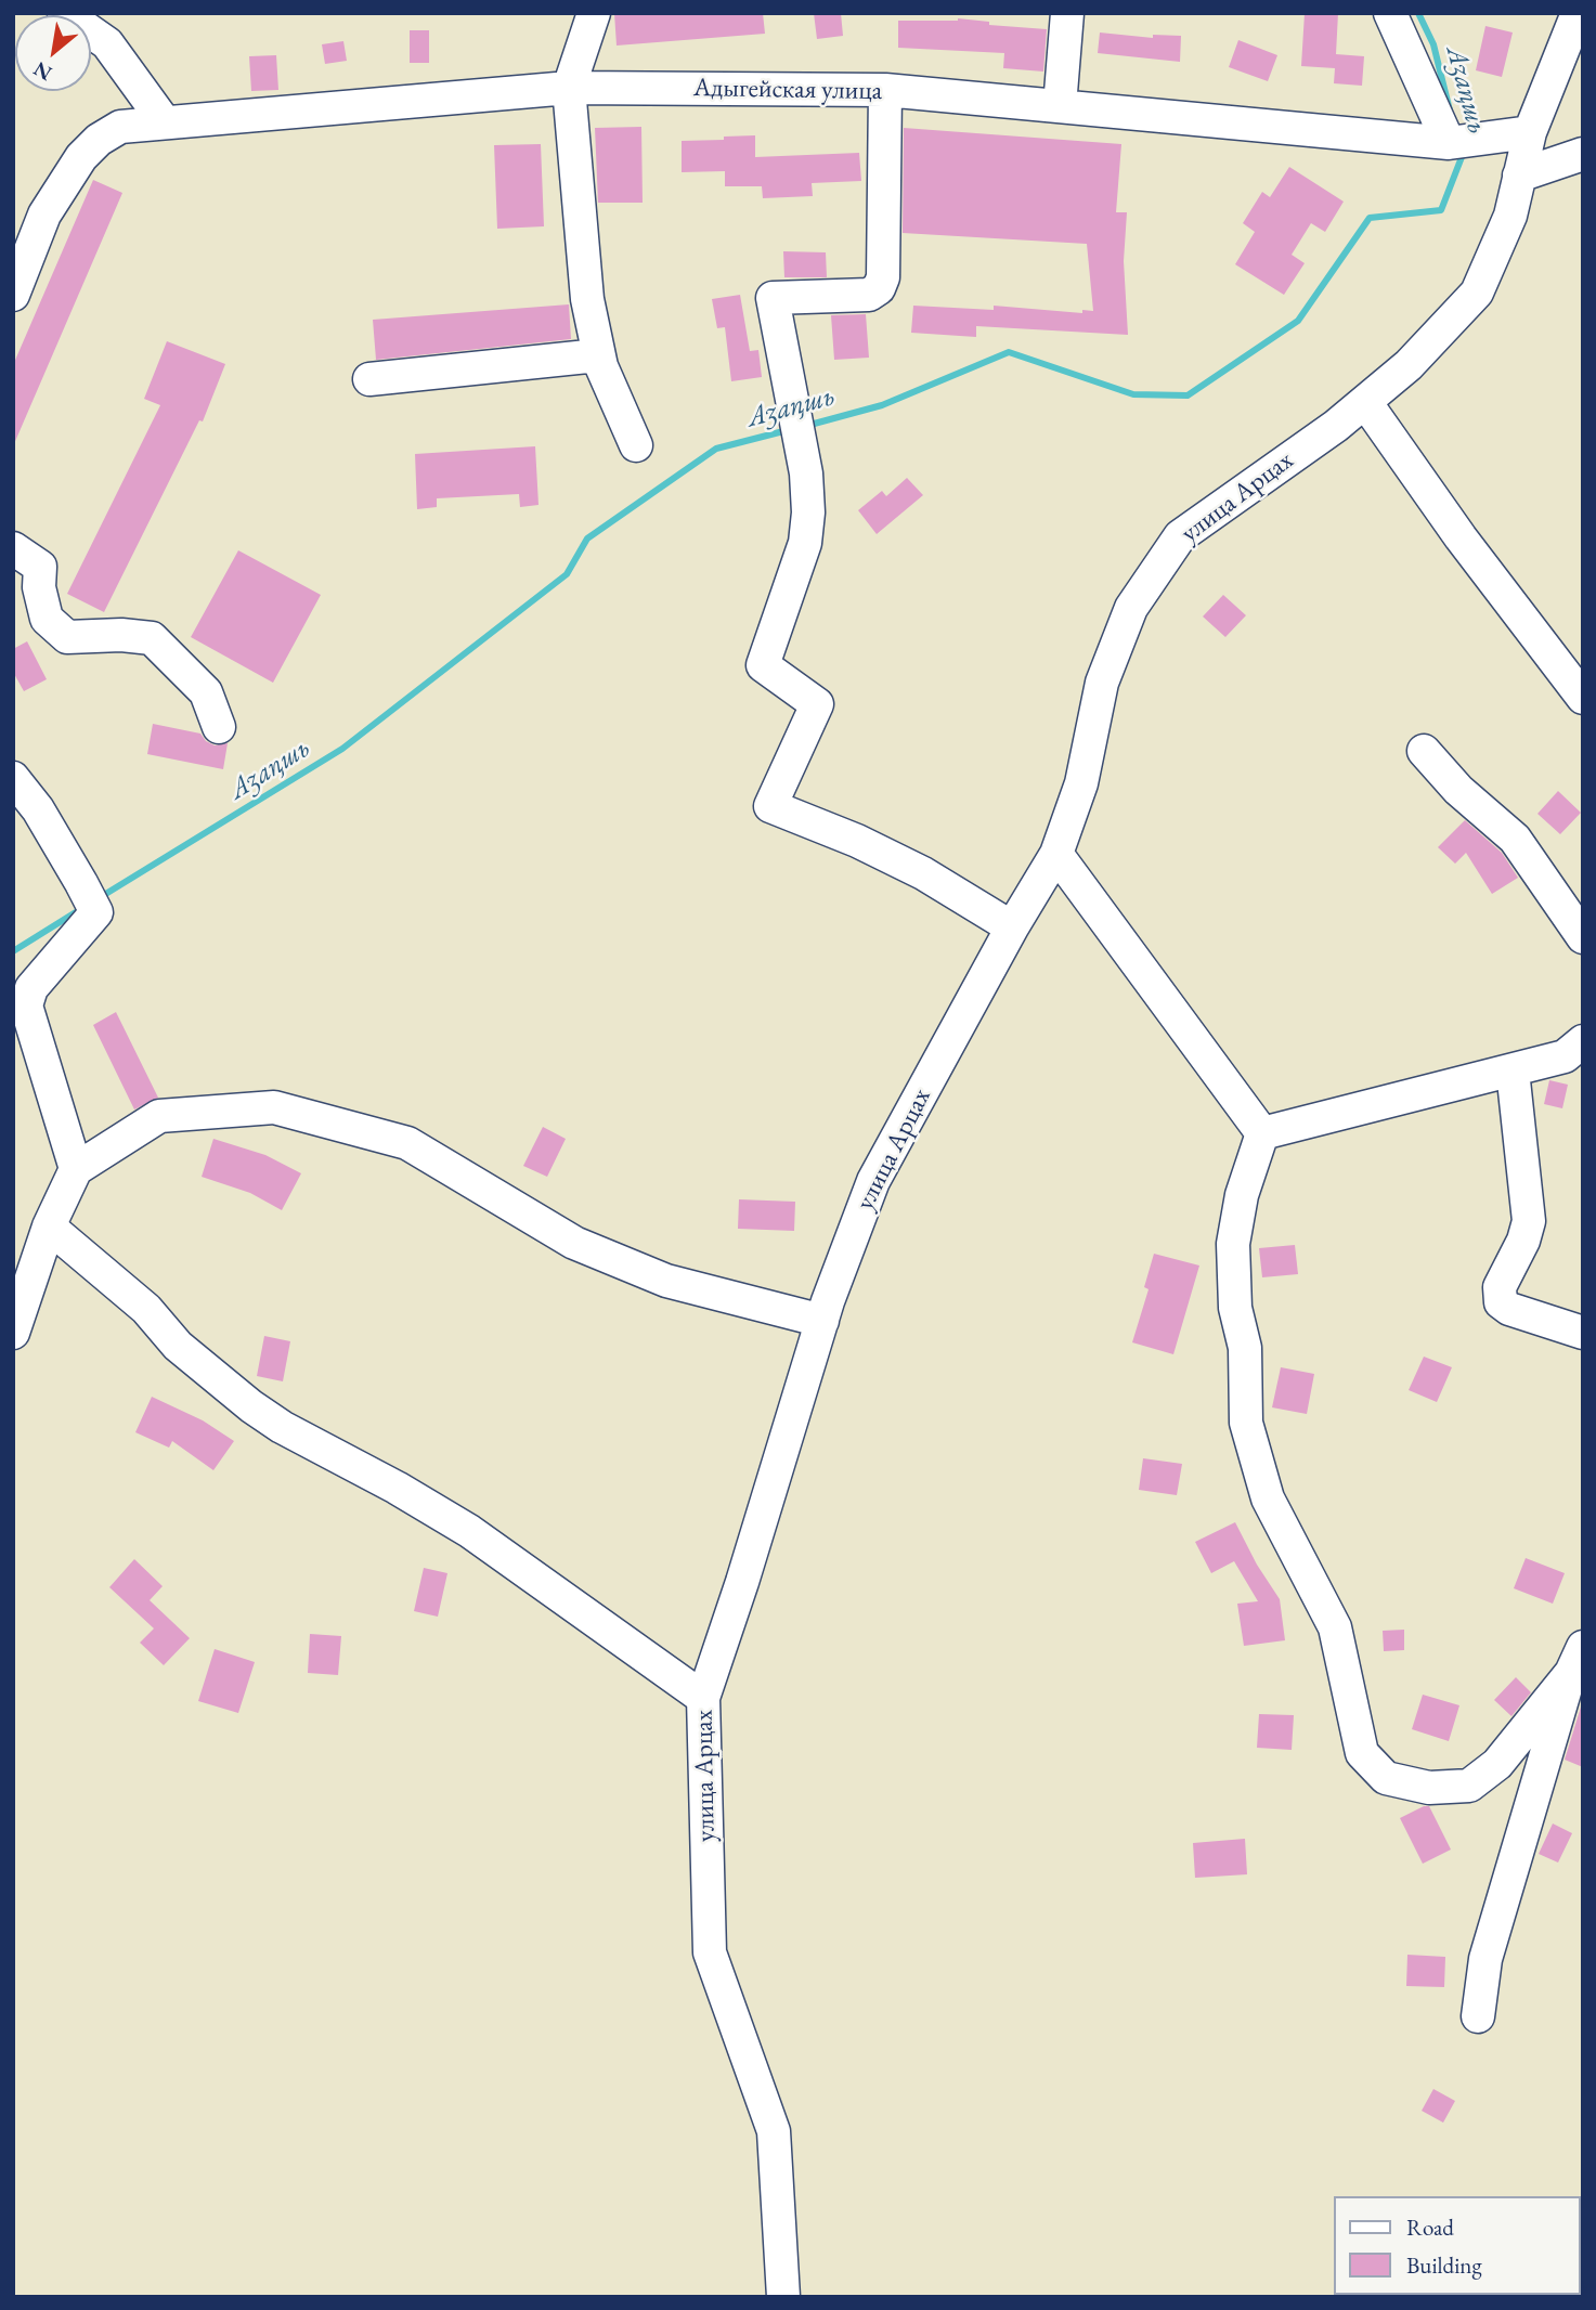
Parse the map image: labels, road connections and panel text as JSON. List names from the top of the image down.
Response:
{
  "streets": {
    "street": ["Адыгейская улица", "улица Арцах"]
  },
  "crossings": [
    ["Адыгейская улица", "улица Арцах"]
  ],
  "water": ["Аӡаԥшь"],
  "legend": ["Road", "Building"],
  "north": "bottom left"
}
